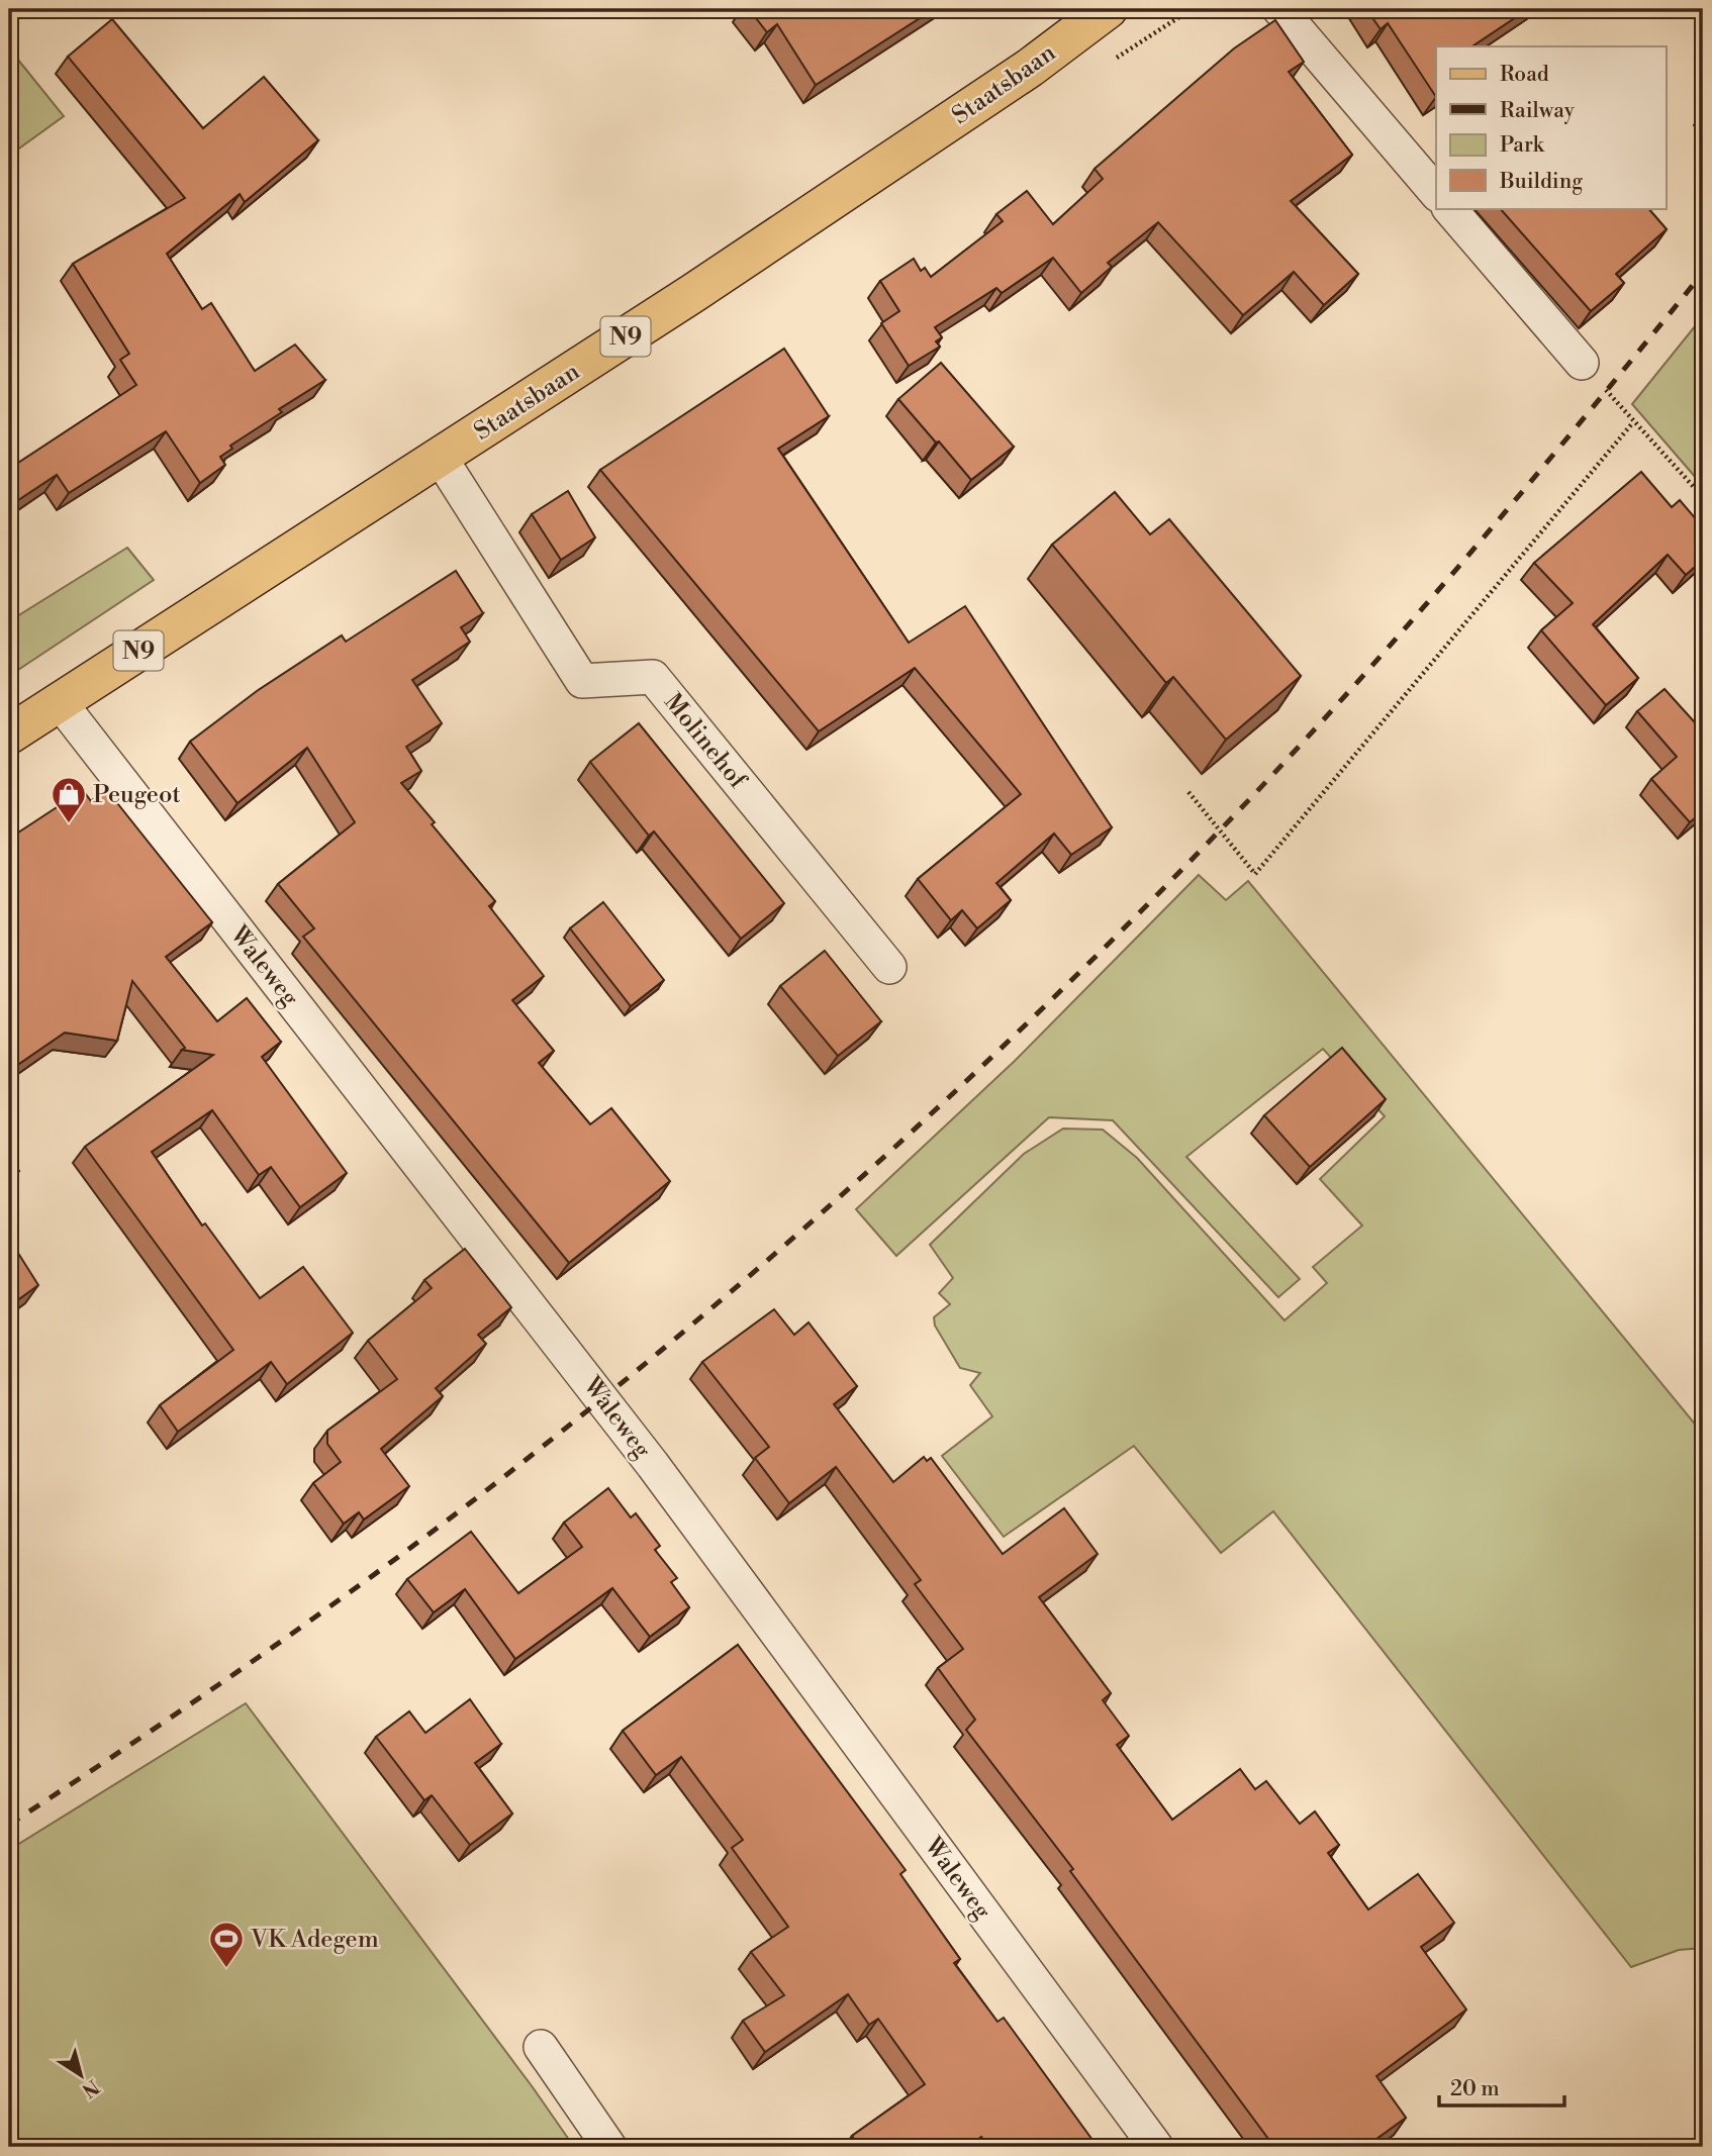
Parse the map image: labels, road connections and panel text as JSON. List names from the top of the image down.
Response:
{
  "streets": {
    "main road": ["Staatsbaan", "N9"],
    "street": ["Molinehof", "Waleweg"]
  },
  "crossings": [
    ["Staatsbaan", "Molinehof"],
    ["Staatsbaan", "Waleweg"]
  ],
  "places": {
    "shop": ["Peugeot"],
    "sports": ["VK Adegem"]
  },
  "legend": [
    "Road",
    "Railway",
    "Park",
    "Building"
  ],
  "scale_bar": "20 m",
  "north": "bottom right"
}
